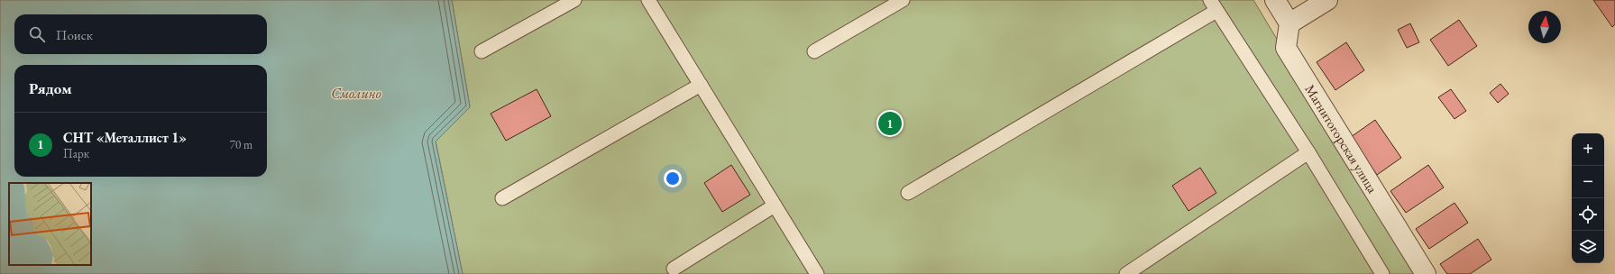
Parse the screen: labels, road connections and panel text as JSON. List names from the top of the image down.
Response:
{
  "streets": {
    "street": ["Магнитогорская улица"]
  },
  "water": ["Смолино"],
  "north": "top",
  "page": {
    "search": "Поиск",
    "heading": "Рядом",
    "pins": "1",
    "list": [
      {
        "mark": "1",
        "name": "СНТ «Металлист 1»",
        "note": "Парк",
        "value": "70 m"
      }
    ],
    "map_buttons": ["+", "−"]
  }
}
